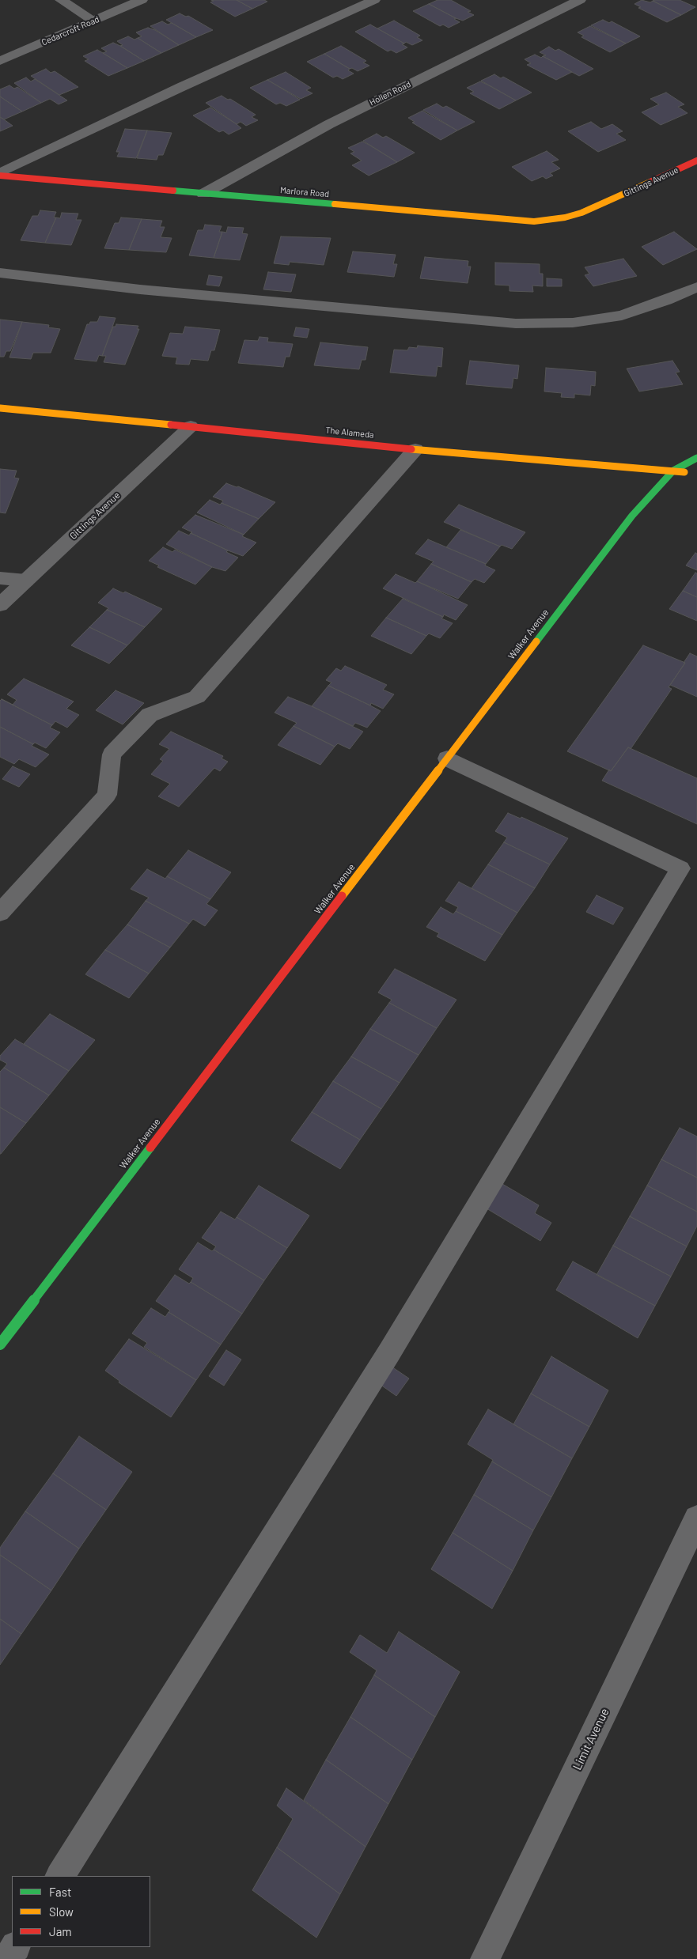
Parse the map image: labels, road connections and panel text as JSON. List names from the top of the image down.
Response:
{
  "streets": {
    "street": [
      "Cedarcroft Road",
      "Hollen Road",
      "Gittings Avenue",
      "Marlora Road",
      "The Alameda",
      "Walker Avenue",
      "Limit Avenue"
    ]
  },
  "crossings": [
    ["Hollen Road", "Marlora Road"],
    ["Gittings Avenue", "Marlora Road"],
    ["Gittings Avenue", "The Alameda"],
    ["The Alameda", "Walker Avenue"]
  ],
  "legend": ["Fast", "Slow", "Jam"]
}
